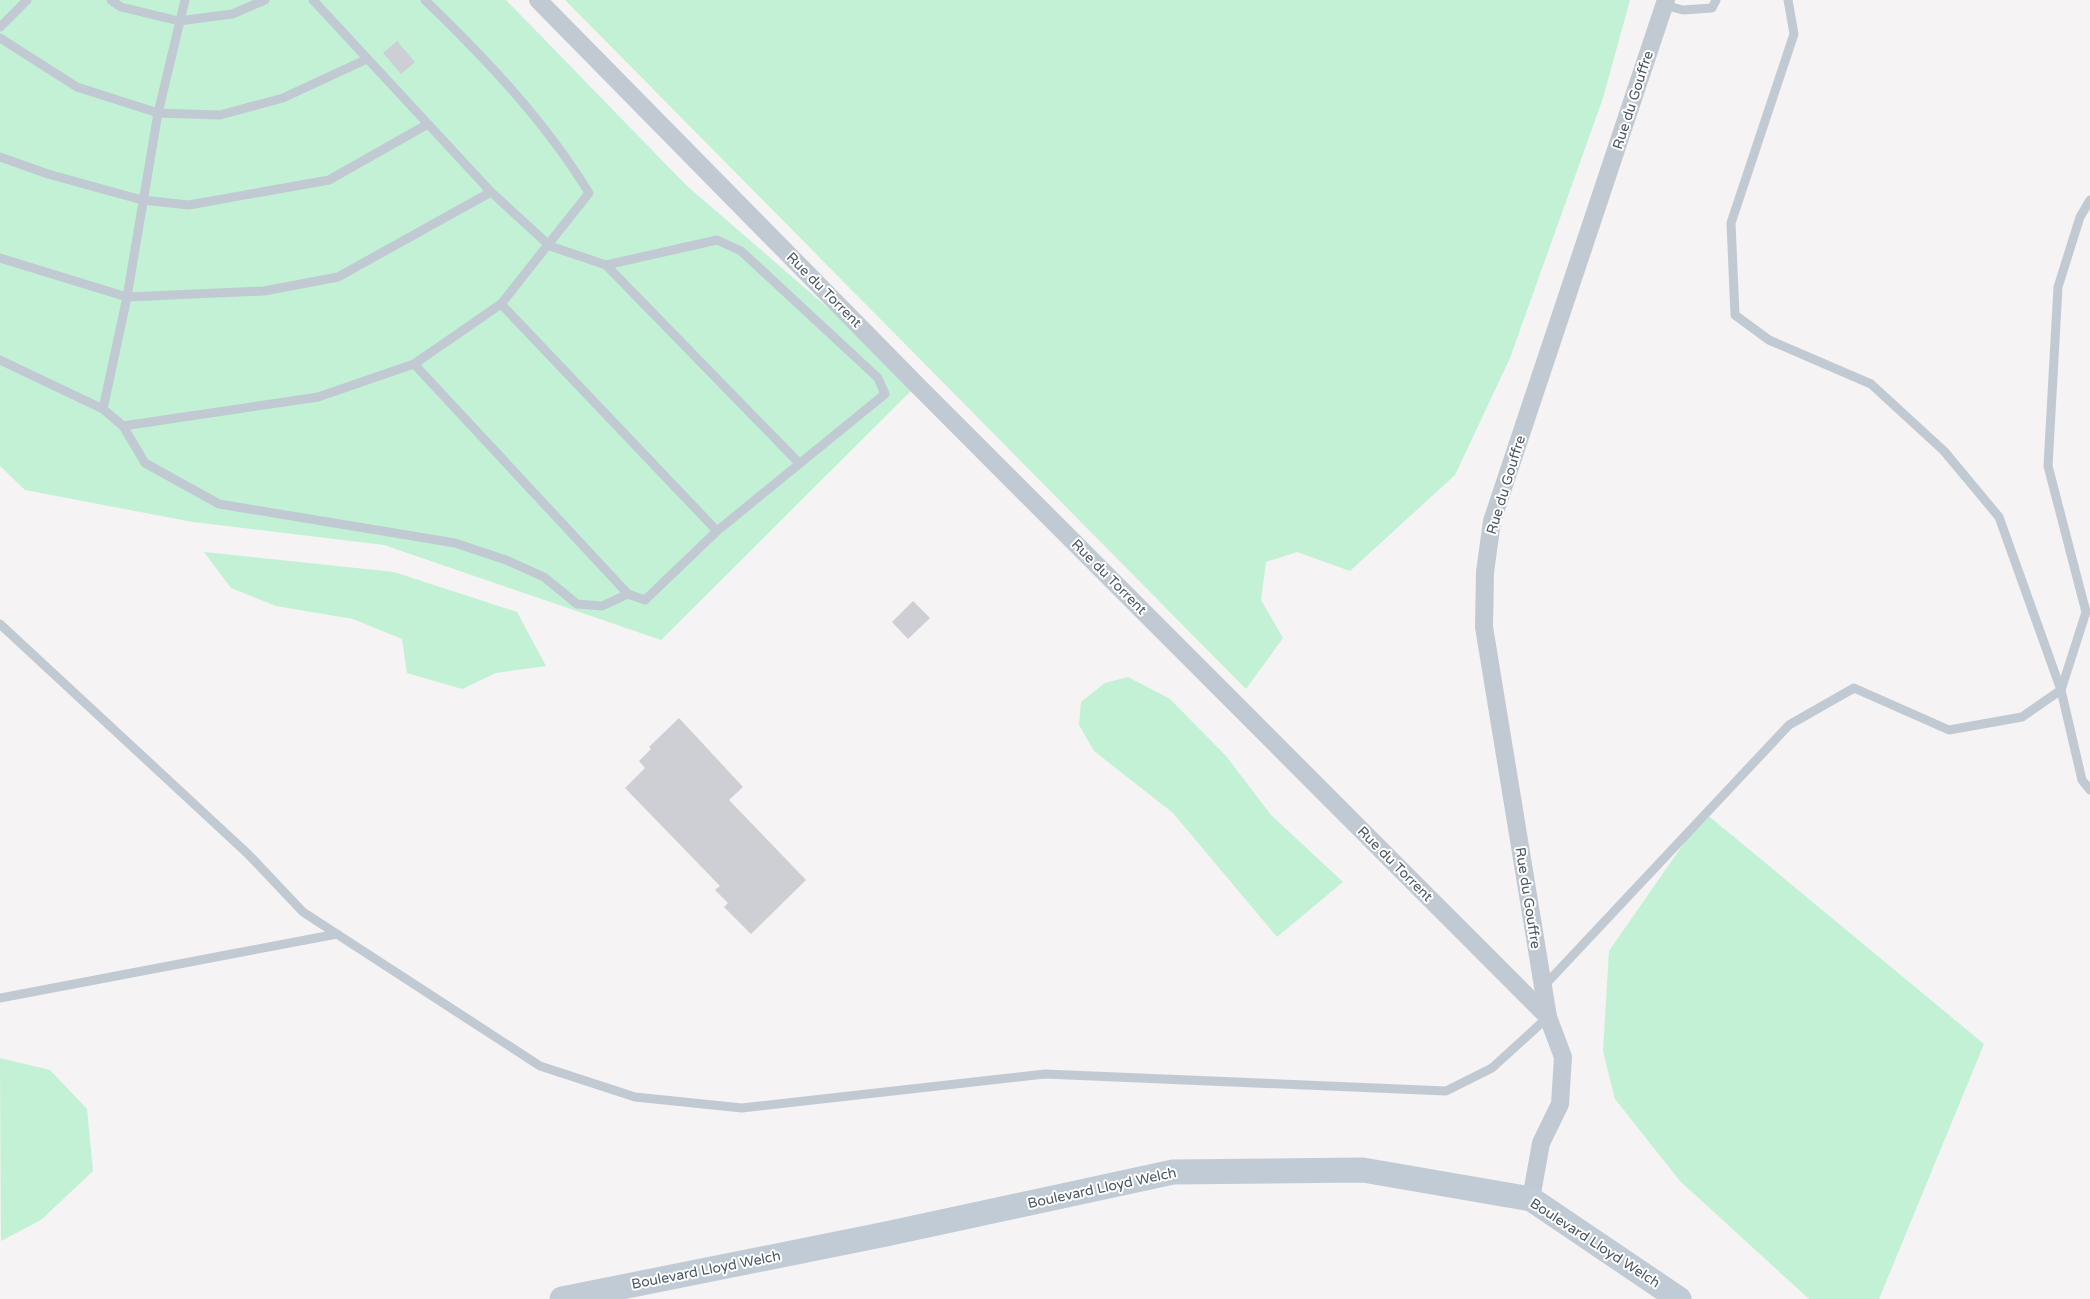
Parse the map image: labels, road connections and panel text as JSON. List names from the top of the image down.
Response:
{
  "streets": {
    "main road": ["Boulevard Lloyd Welch"],
    "street": ["Rue du Gouffre", "Rue du Torrent"]
  },
  "crossings": [
    ["Rue du Gouffre", "Rue du Torrent"],
    ["Rue du Torrent", "Boulevard Lloyd Welch"]
  ]
}
